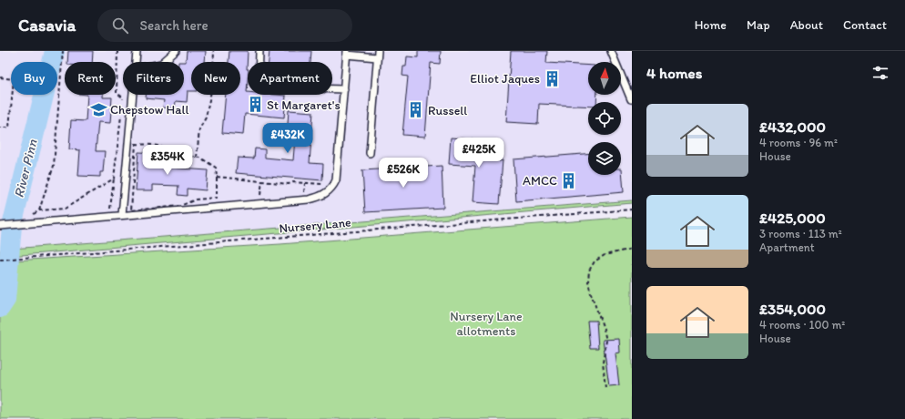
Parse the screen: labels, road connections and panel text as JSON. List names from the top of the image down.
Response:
{
  "streets": {
    "path": ["Nursery Lane"]
  },
  "water": ["River Pinn"],
  "parks": ["Nursery Lane allotments"],
  "places": {
    "building": [
      "Elliot Jaques",
      "St Margaret's",
      "Russell",
      "AMCC"
    ],
    "school or university": ["Chepstow Hall"]
  },
  "north": "top",
  "page": {
    "header": "Casavia",
    "search": "Search here",
    "nav": [
      "Home",
      "Map",
      "About",
      "Contact"
    ],
    "heading": "4 homes",
    "chip": [
      "Buy",
      "Rent",
      "Filters",
      "New",
      "Apartment"
    ],
    "list": [
      {
        "name": "£432,000",
        "note": "4 rooms · 96 m² · House"
      },
      {
        "name": "£425,000",
        "note": "3 rooms · 113 m² · Apartment"
      },
      {
        "name": "£354,000",
        "note": "4 rooms · 100 m² · House"
      }
    ],
    "price": [
      "£432K",
      "£425K",
      "£354K",
      "£526K"
    ]
  }
}
